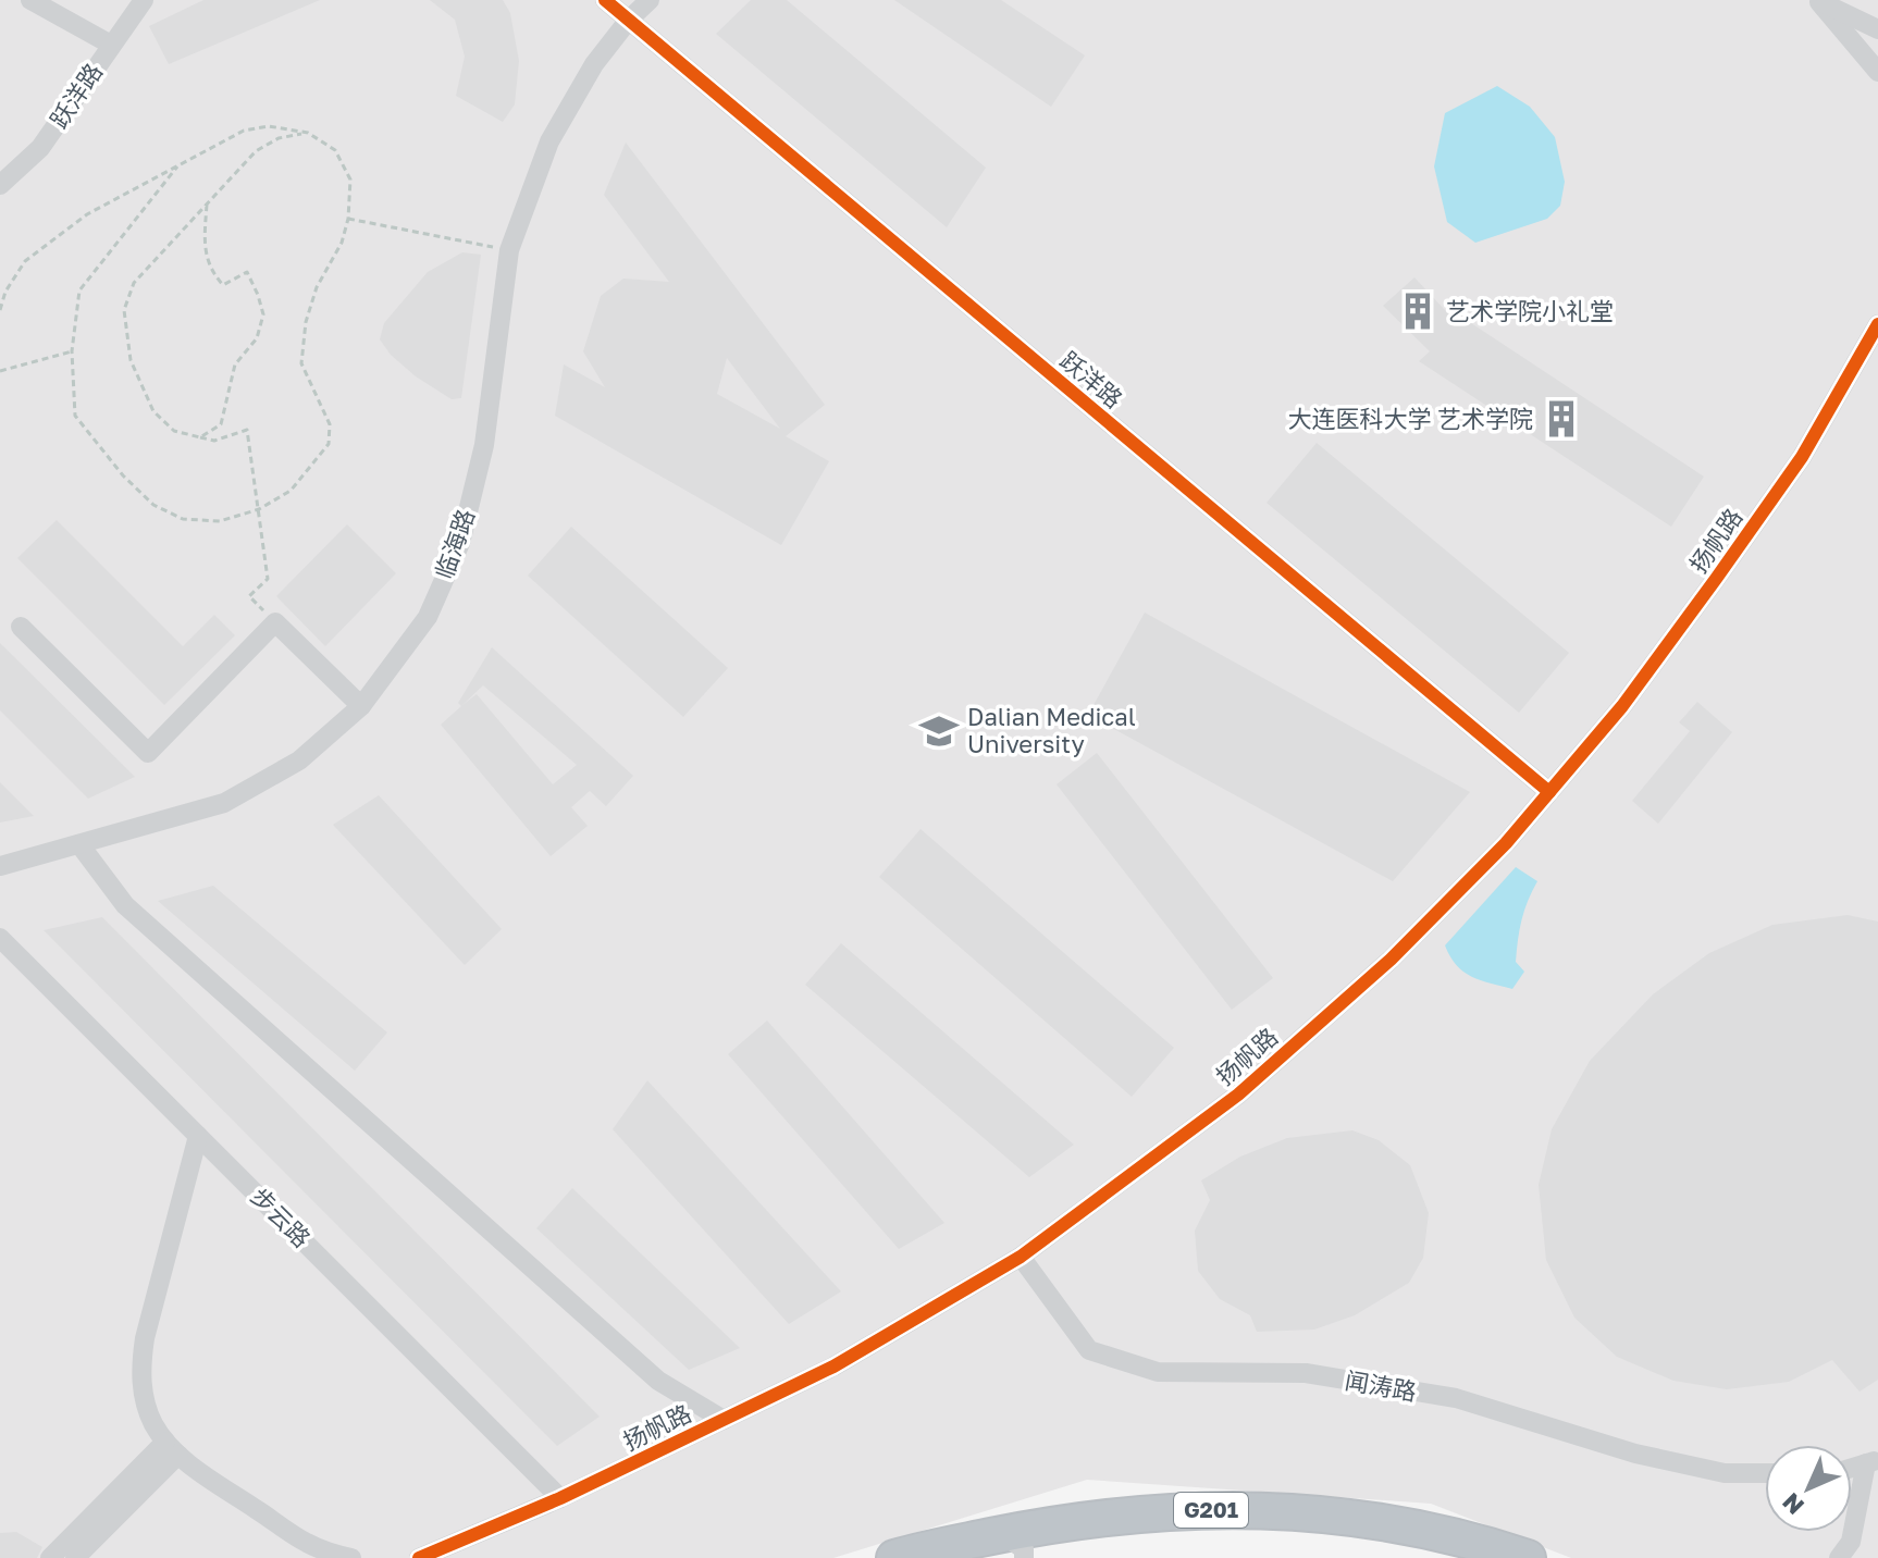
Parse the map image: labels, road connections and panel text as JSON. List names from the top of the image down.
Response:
{
  "streets": {
    "highway": ["G201"],
    "street": [
      "跃洋路",
      "扬帆路",
      "临海路",
      "步云路",
      "闻涛路"
    ]
  },
  "crossings": [
    ["跃洋路", "扬帆路"],
    ["跃洋路", "临海路"],
    ["扬帆路", "步云路"],
    ["扬帆路", "闻涛路"]
  ],
  "places": {
    "building": ["艺术学院小礼堂", "大连医科大学 艺术学院"],
    "school or university": ["Dalian Medical University"]
  },
  "north": "bottom left"
}
